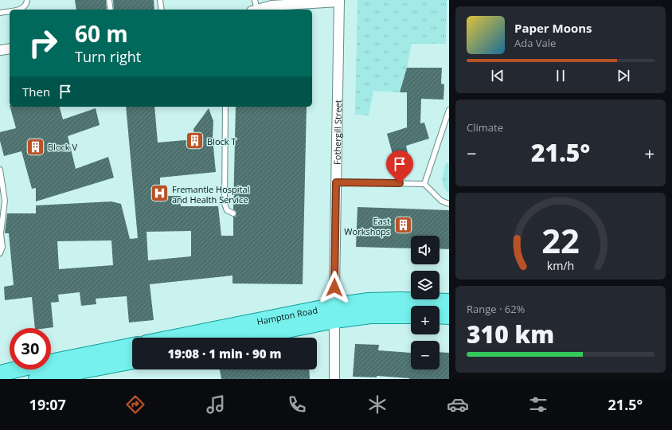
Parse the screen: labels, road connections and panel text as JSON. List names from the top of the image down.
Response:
{
  "streets": {
    "main road": ["Hampton Road"],
    "street": ["Fothergill Street"]
  },
  "crossings": [
    ["Fothergill Street", "Hampton Road"]
  ],
  "places": {
    "building": ["Block T", "Block V", "East Workshops"],
    "hospital": ["Fremantle Hospital and Health Service"]
  },
  "page": {
    "turn": ["60 m", "Turn right"],
    "song": ["Paper Moons", "Ada Vale"],
    "then": "Then",
    "tile": [
      "Climate",
      ["Range · 62%", "310 km"]
    ],
    "heat": ["−", "21.5°", "+"],
    "map_buttons": ["+", "−"],
    "limit": "30",
    "trip": "19:08 · 1 min · 90 m",
    "tabs": ["19:07", "21.5°"],
    "gauge": ["22", "km/h"]
  }
}
